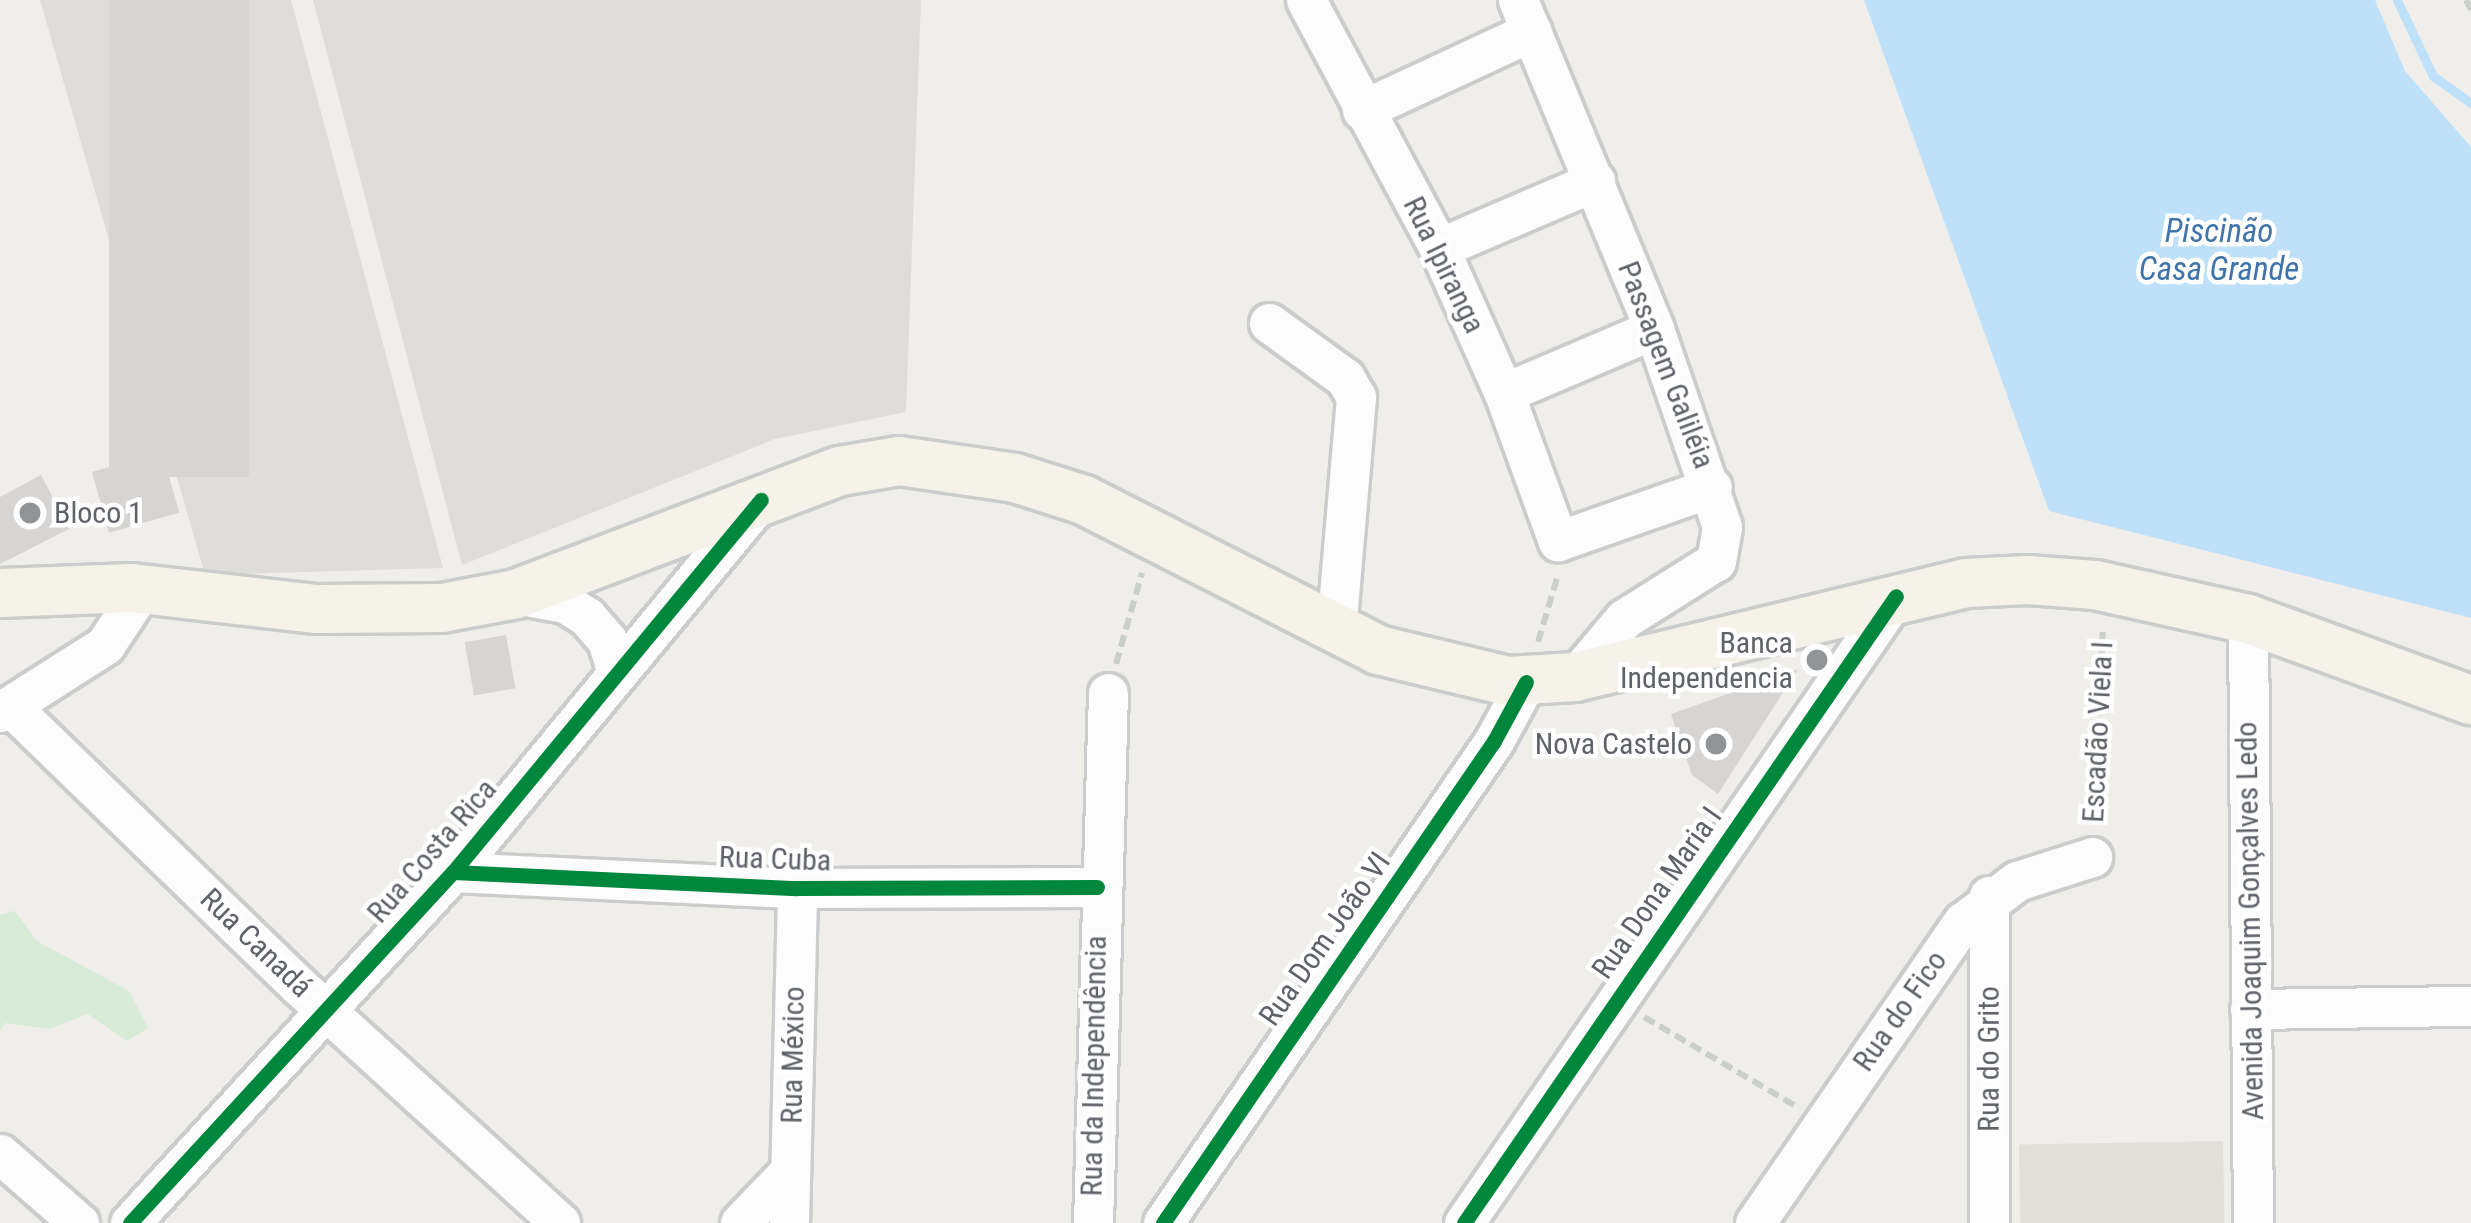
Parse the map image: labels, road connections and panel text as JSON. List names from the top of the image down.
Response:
{
  "streets": {
    "street": [
      "Rua Ipiranga",
      "Passagem Galiléia",
      "Rua Costa Rica",
      "Rua Cuba",
      "Rua Dona Maria I",
      "Avenida Joaquim Gonçalves Ledo",
      "Rua Dom João VI",
      "Rua Canadá",
      "Rua do Fico",
      "Rua México",
      "Rua do Grito",
      "Rua da Independência"
    ],
    "path": ["Escadão Viela I"]
  },
  "crossings": [
    ["Rua Costa Rica", "Rua Cuba"],
    ["Rua Costa Rica", "Rua Canadá"],
    ["Rua Cuba", "Rua México"],
    ["Rua Cuba", "Rua da Independência"],
    ["Rua do Fico", "Rua do Grito"]
  ],
  "water": ["Piscinão Casa Grande"],
  "places": ["Bloco 1", "Banca Independencia", "Nova Castelo"]
}
